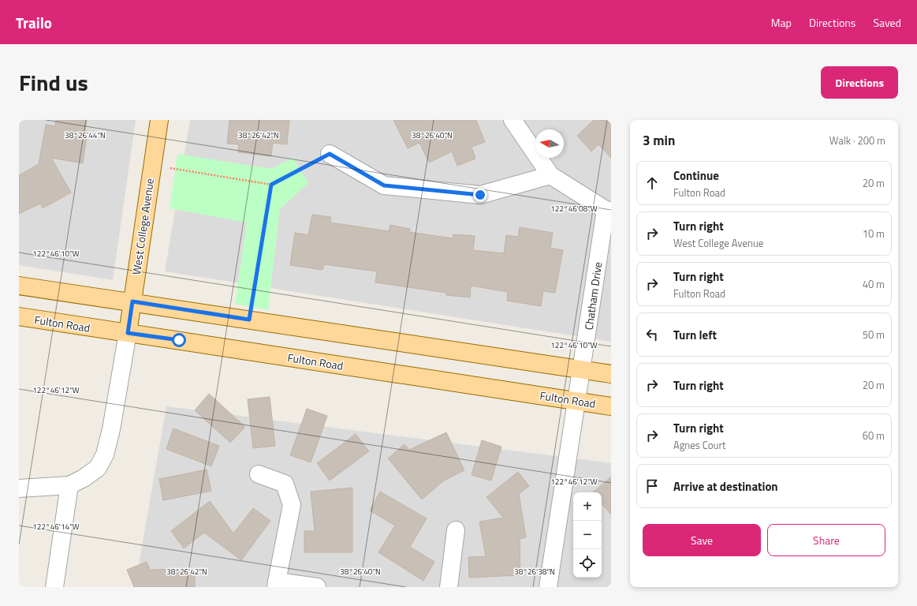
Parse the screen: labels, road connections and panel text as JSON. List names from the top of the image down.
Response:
{
  "streets": {
    "main road": ["West College Avenue", "Fulton Road"],
    "street": ["Chatham Drive"]
  },
  "crossings": [
    ["West College Avenue", "Fulton Road"],
    ["Chatham Drive", "Fulton Road"]
  ],
  "north": "left",
  "page": {
    "header": "Trailo",
    "nav": ["Map", "Directions", "Saved"],
    "title": "Find us",
    "buttons": [
      "Directions",
      ["Save", "Share"]
    ],
    "heading": ["3 min", "Walk · 200 m"],
    "list": [
      ["Continue", "Fulton Road", "20 m"],
      ["Turn right", "West College Avenue", "10 m"],
      ["Turn right", "Fulton Road", "40 m"],
      ["Turn left", "50 m"],
      ["Turn right", "20 m"],
      ["Turn right", "Agnes Court", "60 m"],
      "Arrive at destination"
    ],
    "map_buttons": ["+", "−"]
  },
  "coordinates": [
    "38°26'44\"N",
    "38°26'42\"N",
    "38°26'40\"N",
    "122°46'08\"W",
    "122°46'10\"W",
    "122°46'12\"W",
    "122°46'14\"W",
    "38°26'38\"N"
  ]
}
